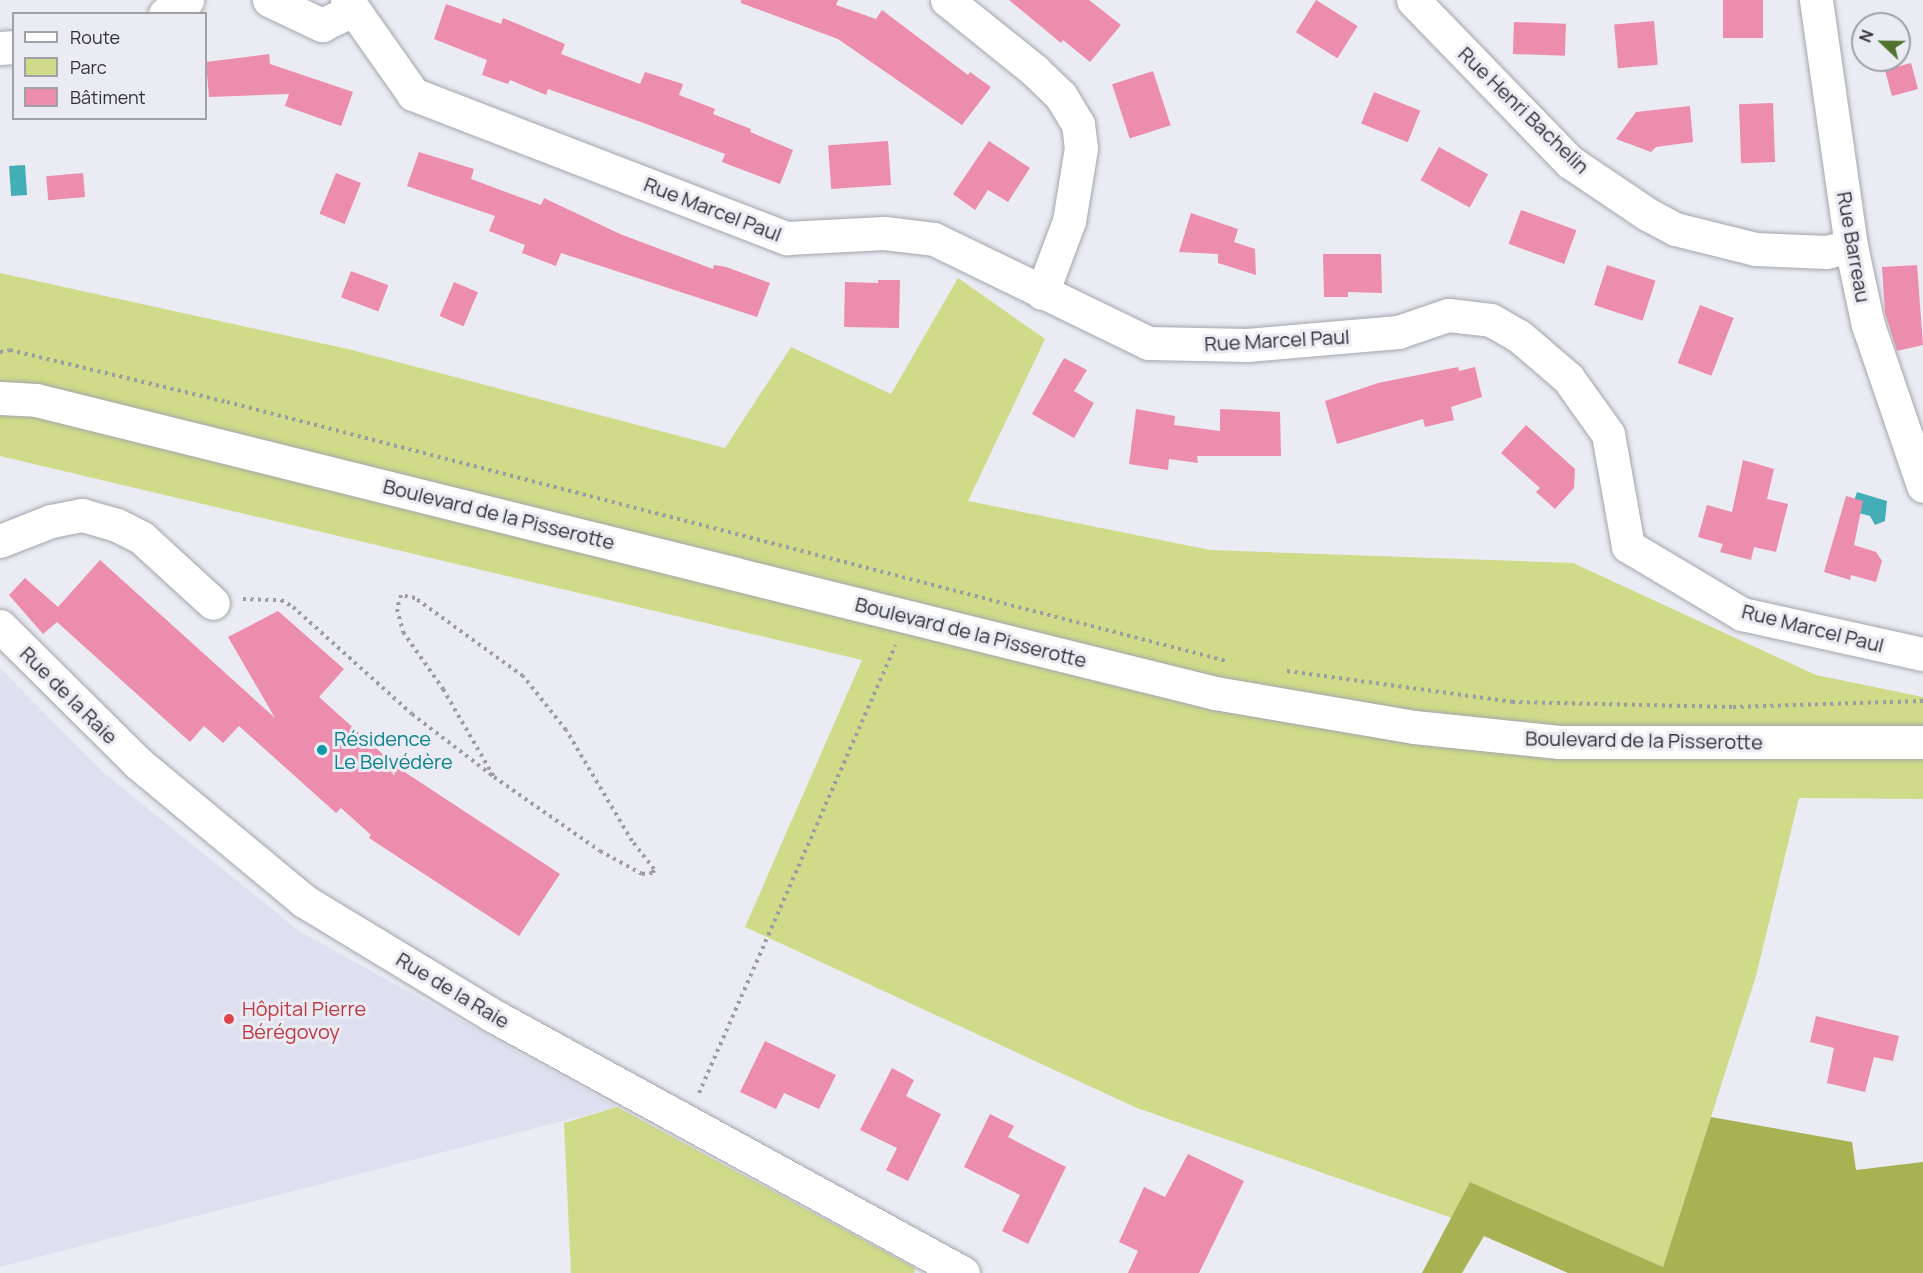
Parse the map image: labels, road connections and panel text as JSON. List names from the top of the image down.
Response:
{
  "streets": {
    "street": [
      "Rue Henri Bachelin",
      "Rue Marcel Paul",
      "Rue Barreau",
      "Boulevard de la Pisserotte",
      "Rue de la Raie"
    ]
  },
  "crossings": [
    ["Rue Henri Bachelin", "Rue Barreau"]
  ],
  "places": ["Résidence Le Belvédère", "Hôpital Pierre Bérégovoy"],
  "legend": ["Route", "Parc", "Bâtiment"],
  "north": "left"
}
